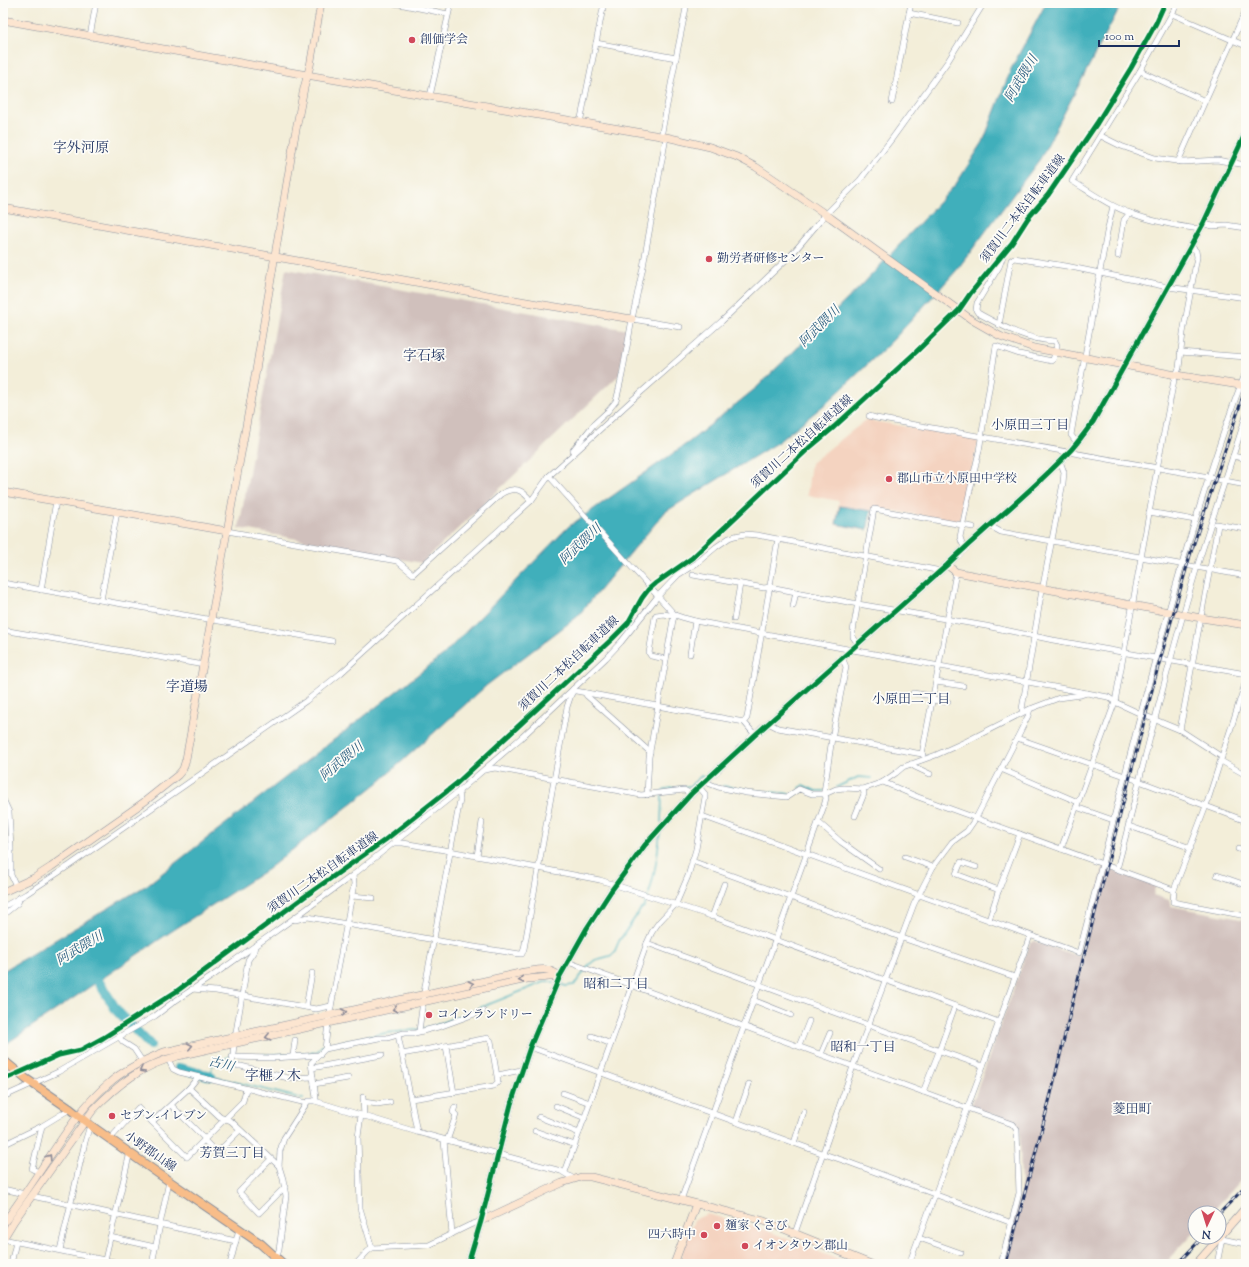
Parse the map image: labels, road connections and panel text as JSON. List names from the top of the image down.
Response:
{
  "streets": {
    "main road": ["小野郡山線"],
    "cycle path": ["須賀川二本松自転車道線"]
  },
  "districts": [
    "字外河原",
    "字石塚",
    "小原田三丁目",
    "字道場",
    "小原田二丁目",
    "昭和二丁目",
    "昭和一丁目",
    "字榧ノ木",
    "菱田町",
    "芳賀三丁目"
  ],
  "water": ["阿武隈川", "古川"],
  "places": [
    "創価学会",
    "勤労者研修センター",
    "郡山市立小原田中学校",
    "コインランドリー",
    "セブン-イレブン",
    "麺家 くさび",
    "四六時中",
    "イオンタウン郡山"
  ],
  "scale_bar": "100 m",
  "north": "bottom"
}
